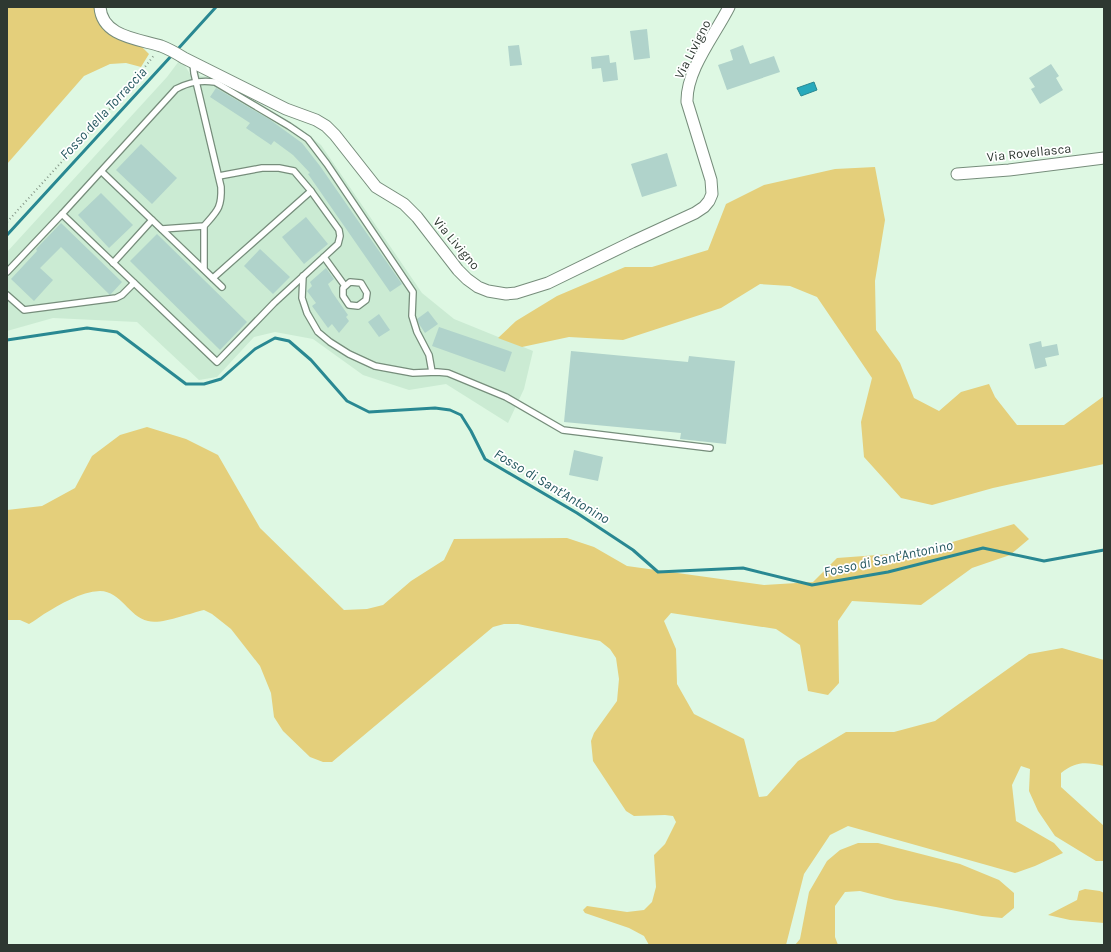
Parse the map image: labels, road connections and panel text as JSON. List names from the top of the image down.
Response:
{
  "streets": {
    "street": ["Via Livigno", "Via Rovellasca"]
  },
  "water": ["Fosso della Torraccia", "Fosso di Sant'Antonino"]
}
